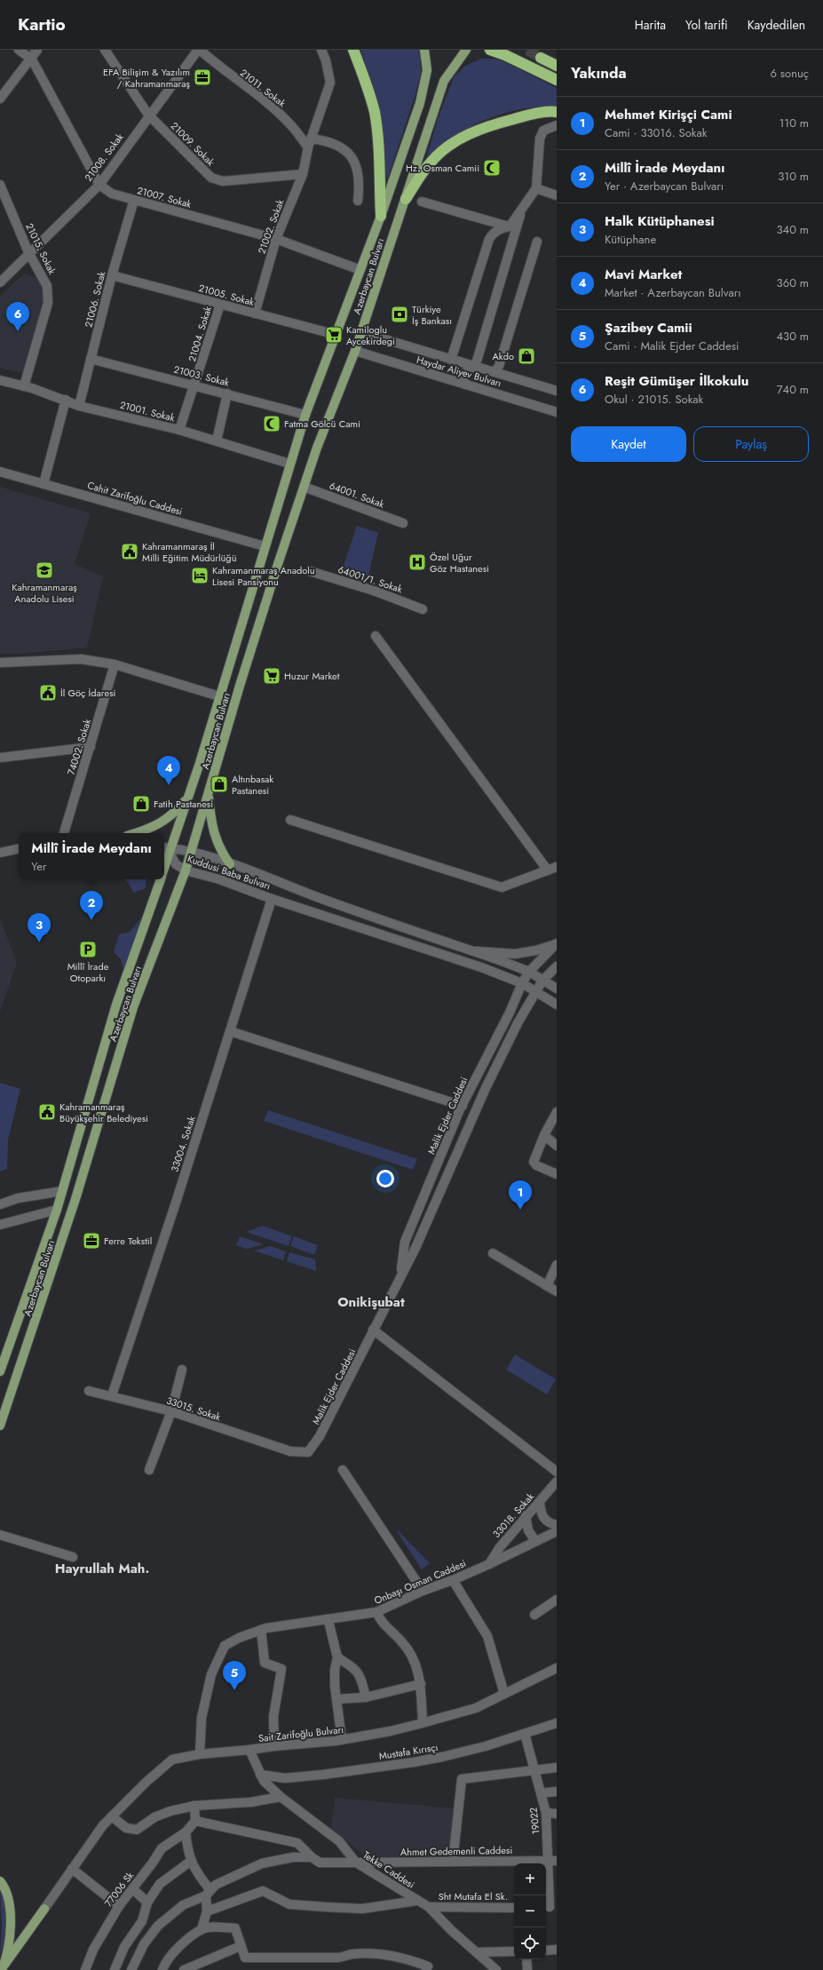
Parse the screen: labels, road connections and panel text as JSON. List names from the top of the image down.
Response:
{
  "streets": {
    "main road": ["Azerbaycan Bulvarı"],
    "street": [
      "21011. Sokak",
      "21009. Sokak",
      "21008. Sokak",
      "21007. Sokak",
      "21002. Sokak",
      "21015. Sokak",
      "21005. Sokak",
      "21006. Sokak",
      "21004. Sokak",
      "Haydar Aliyev Bulvarı",
      "21003. Sokak",
      "21001. Sokak",
      "64001. Sokak",
      "Cahit Zarifoğlu Caddesi",
      "64001/1. Sokak",
      "74002. Sokak",
      "Kuddusi Baba Bulvarı",
      "Malik Ejder Caddesi",
      "33004. Sokak",
      "33015. Sokak",
      "33018. Sokak",
      "Onbaşı Osman Caddesi",
      "Sait Zarifoğlu Bulvarı",
      "Mustafa Kırısçı",
      "19022",
      "Ahmet Gedemenli Caddesi",
      "Tekke Caddesi",
      "77006 Sk",
      "Sht Mutafa El Sk."
    ]
  },
  "crossings": [
    ["21011. Sokak", "21008. Sokak"],
    ["21011. Sokak", "21002. Sokak"],
    ["21009. Sokak", "21008. Sokak"],
    ["21009. Sokak", "21002. Sokak"],
    ["21008. Sokak", "21007. Sokak"],
    ["21008. Sokak", "21015. Sokak"],
    ["21007. Sokak", "21002. Sokak"],
    ["21007. Sokak", "Azerbaycan Bulvarı"],
    ["21007. Sokak", "21006. Sokak"],
    ["21002. Sokak", "21005. Sokak"],
    ["21015. Sokak", "21001. Sokak"],
    ["Azerbaycan Bulvarı", "21005. Sokak"],
    ["Azerbaycan Bulvarı", "Haydar Aliyev Bulvarı"],
    ["Azerbaycan Bulvarı", "21003. Sokak"],
    ["Azerbaycan Bulvarı", "21001. Sokak"],
    ["Azerbaycan Bulvarı", "64001. Sokak"],
    ["Azerbaycan Bulvarı", "Cahit Zarifoğlu Caddesi"],
    ["Azerbaycan Bulvarı", "Kuddusi Baba Bulvarı"],
    ["21005. Sokak", "21006. Sokak"],
    ["21005. Sokak", "21004. Sokak"],
    ["21006. Sokak", "21003. Sokak"],
    ["21006. Sokak", "21001. Sokak"],
    ["21004. Sokak", "21003. Sokak"],
    ["21004. Sokak", "21001. Sokak"],
    ["Kuddusi Baba Bulvarı", "Malik Ejder Caddesi"],
    ["Kuddusi Baba Bulvarı", "33004. Sokak"],
    ["Malik Ejder Caddesi", "33015. Sokak"],
    ["33004. Sokak", "33015. Sokak"],
    ["33018. Sokak", "Onbaşı Osman Caddesi"],
    ["Onbaşı Osman Caddesi", "Sait Zarifoğlu Bulvarı"],
    ["Sait Zarifoğlu Bulvarı", "Tekke Caddesi"],
    ["Mustafa Kırısçı", "19022"],
    ["Mustafa Kırısçı", "Tekke Caddesi"],
    ["19022", "Ahmet Gedemenli Caddesi"],
    ["Ahmet Gedemenli Caddesi", "Tekke Caddesi"],
    ["Tekke Caddesi", "Sht Mutafa El Sk."]
  ],
  "districts": ["Onikişubat", "Hayrullah Mah."],
  "places": {
    "office": ["EFA Bilişim & Yazılım / Kahramanmaraş", "Ferre Tekstil"],
    "mosque": ["Hz. Osman Camii", "Fatma Gölcü Cami"],
    "bank": ["Türkiye İş Bankası"],
    "supermarket": ["Kamiloglu Aycekirdegi", "Huzur Market"],
    "shop": ["Akdo", "Altınbasak Pastanesi", "Fatih Pastanesi"],
    "public building": ["Kahramanmaraş İl Milli Eğitim Müdürlüğü", "İl Göç İdaresi", "Kahramanmaraş Büyükşehir Belediyesi"],
    "hospital": ["Özel Uğur Göz Hastanesi"],
    "school or university": ["Kahramanmaraş Anadolu Lisesi"],
    "hotel": ["Kahramanmaraş Anadolu Lisesi Pansiyonu"],
    "parking": ["Millî İrade Otoparkı"]
  },
  "page": {
    "header": "Kartio",
    "nav": ["Harita", "Yol tarifi", "Kaydedilen"],
    "heading": ["Yakında", "6 sonuç"],
    "list": [
      {
        "mark": "1",
        "name": "Mehmet Kirişçi Cami",
        "note": "Cami · 33016. Sokak",
        "value": "110 m"
      },
      {
        "mark": "2",
        "name": "Millî İrade Meydanı",
        "note": "Yer · Azerbaycan Bulvarı",
        "value": "310 m"
      },
      {
        "mark": "3",
        "name": "Halk Kütüphanesi",
        "note": "Kütüphane",
        "value": "340 m"
      },
      {
        "mark": "4",
        "name": "Mavi Market",
        "note": "Market · Azerbaycan Bulvarı",
        "value": "360 m"
      },
      {
        "mark": "5",
        "name": "Şazibey Camii",
        "note": "Cami · Malik Ejder Caddesi",
        "value": "430 m"
      },
      {
        "mark": "6",
        "name": "Reşit Gümüşer İlkokulu",
        "note": "Okul · 21015. Sokak",
        "value": "740 m"
      }
    ],
    "pins": [
      "6",
      "4",
      "2",
      "3",
      "1",
      "5"
    ],
    "buttons": ["Kaydet", "Paylaş"],
    "popup": ["Millî İrade Meydanı", "Yer"],
    "map_buttons": ["+", "−"]
  }
}
